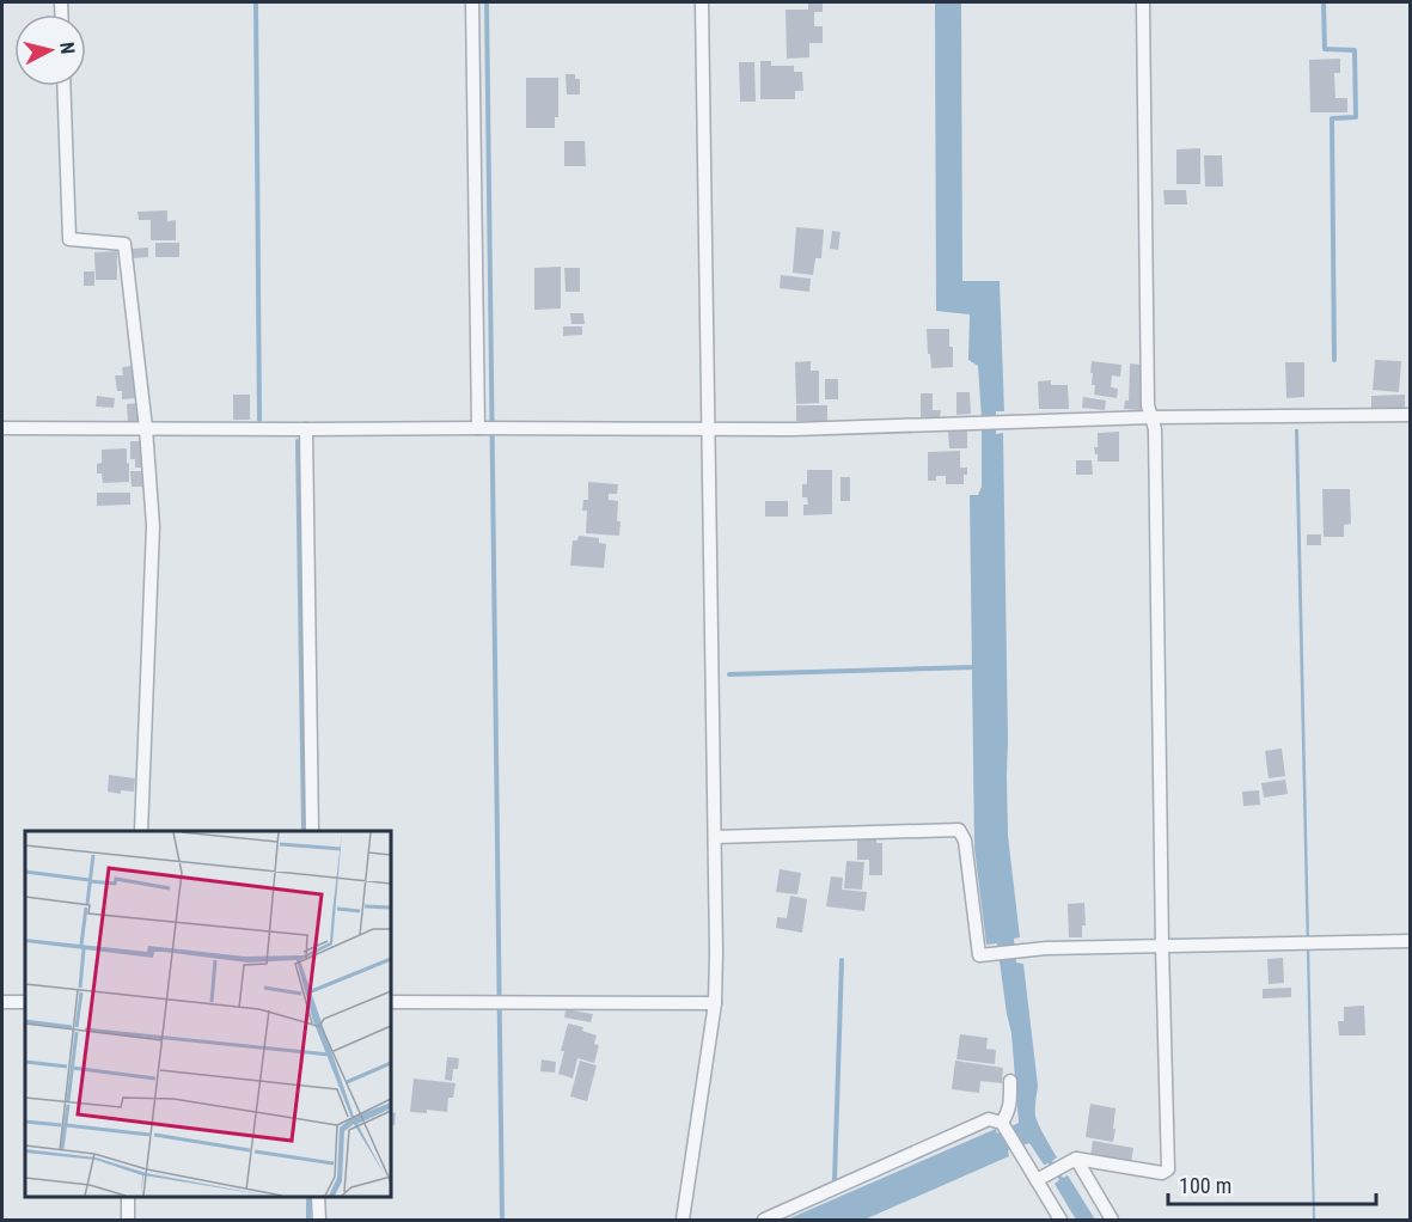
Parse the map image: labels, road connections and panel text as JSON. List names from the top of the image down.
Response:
{
  "scale_bar": "100 m",
  "north": "right"
}
